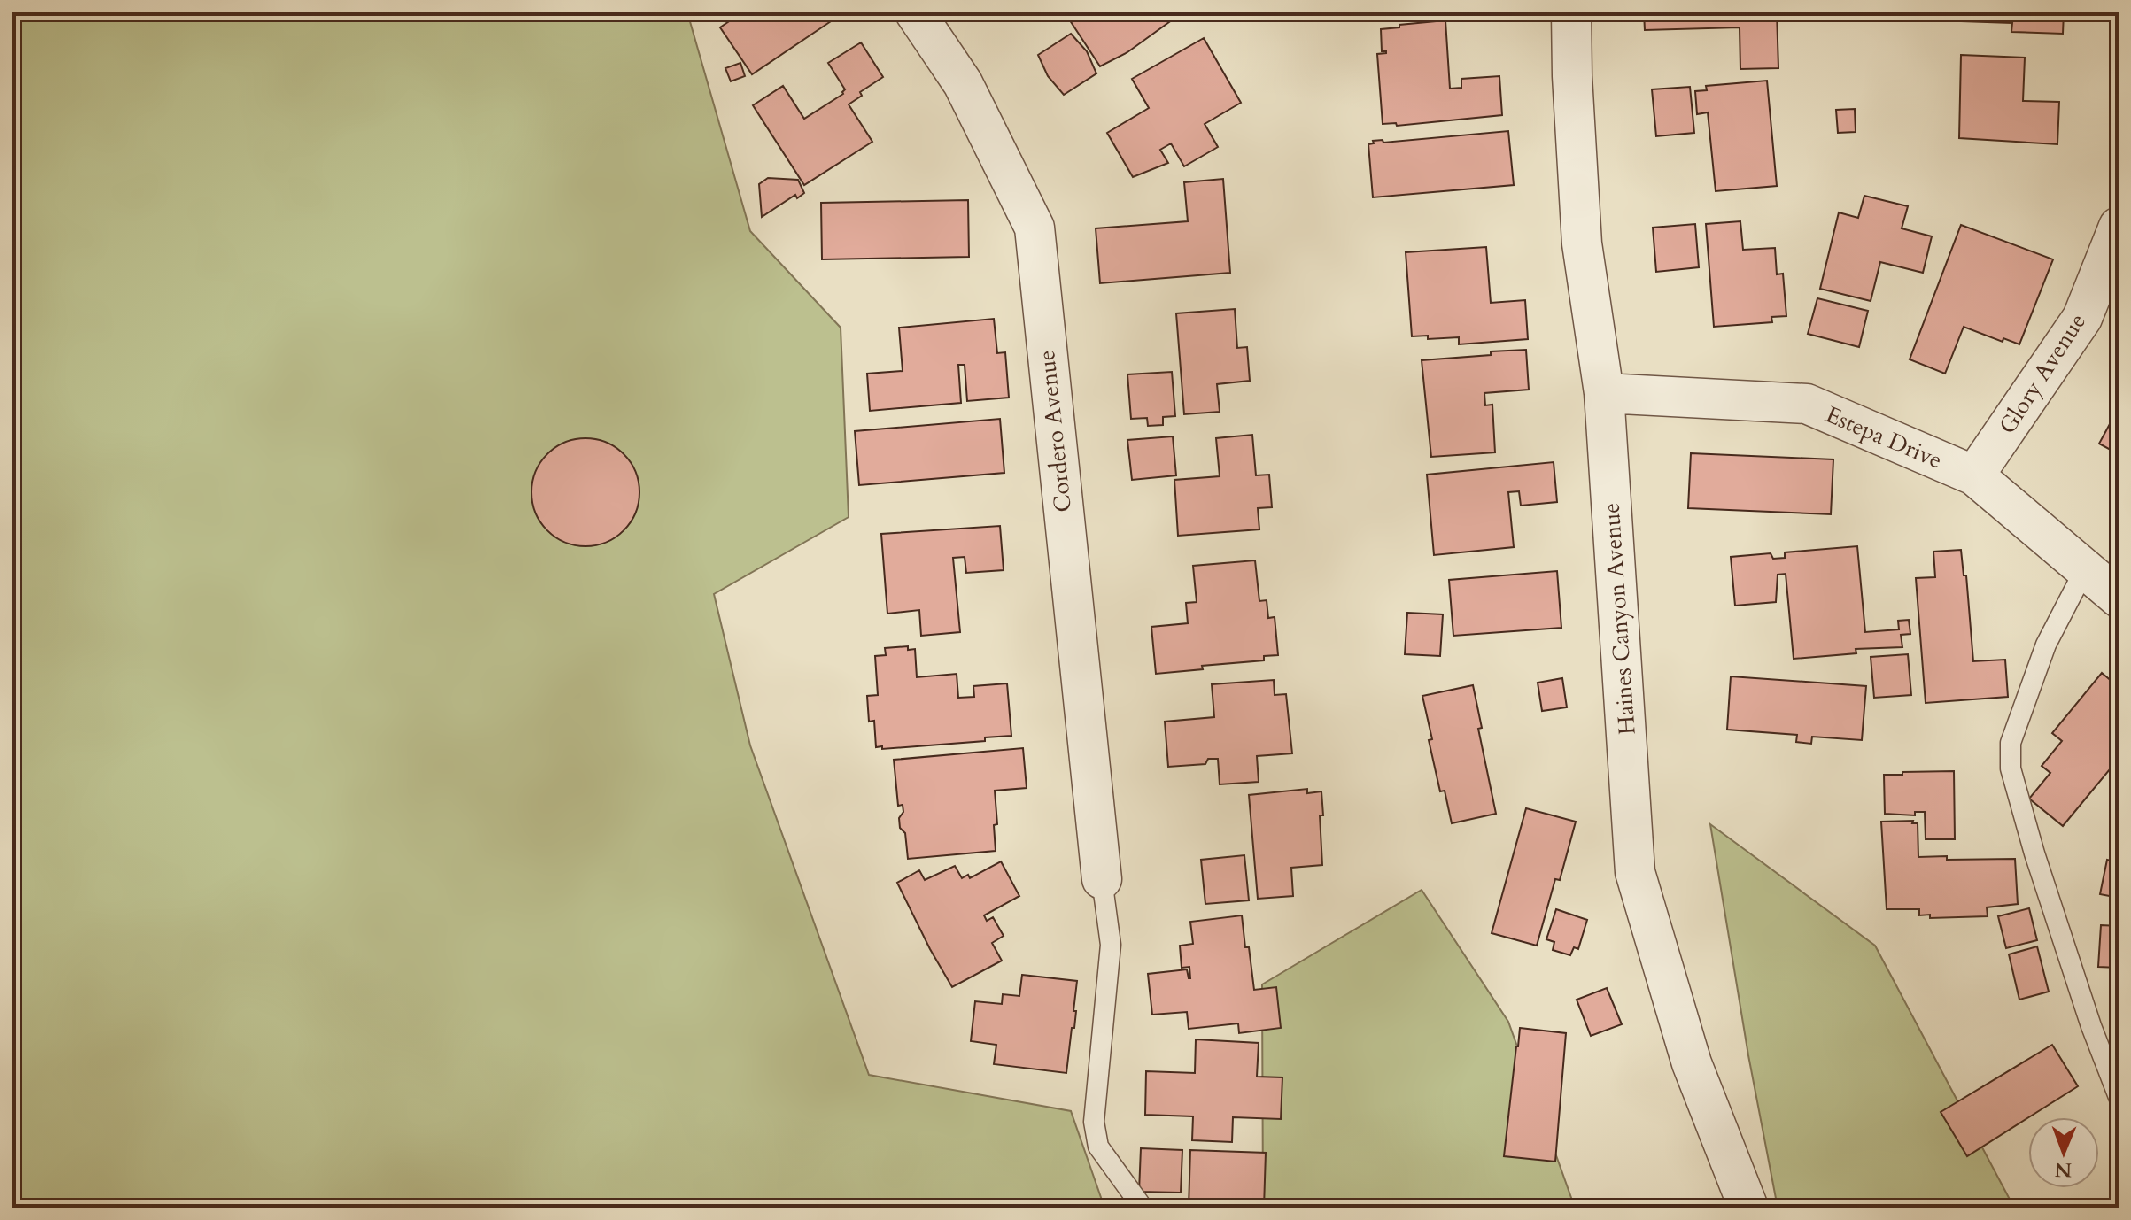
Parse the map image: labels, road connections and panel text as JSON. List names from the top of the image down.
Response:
{
  "streets": {
    "street": [
      "Glory Avenue",
      "Cordero Avenue",
      "Estepa Drive",
      "Haines Canyon Avenue"
    ]
  },
  "crossings": [
    ["Glory Avenue", "Estepa Drive"],
    ["Estepa Drive", "Haines Canyon Avenue"]
  ],
  "north": "bottom"
}
